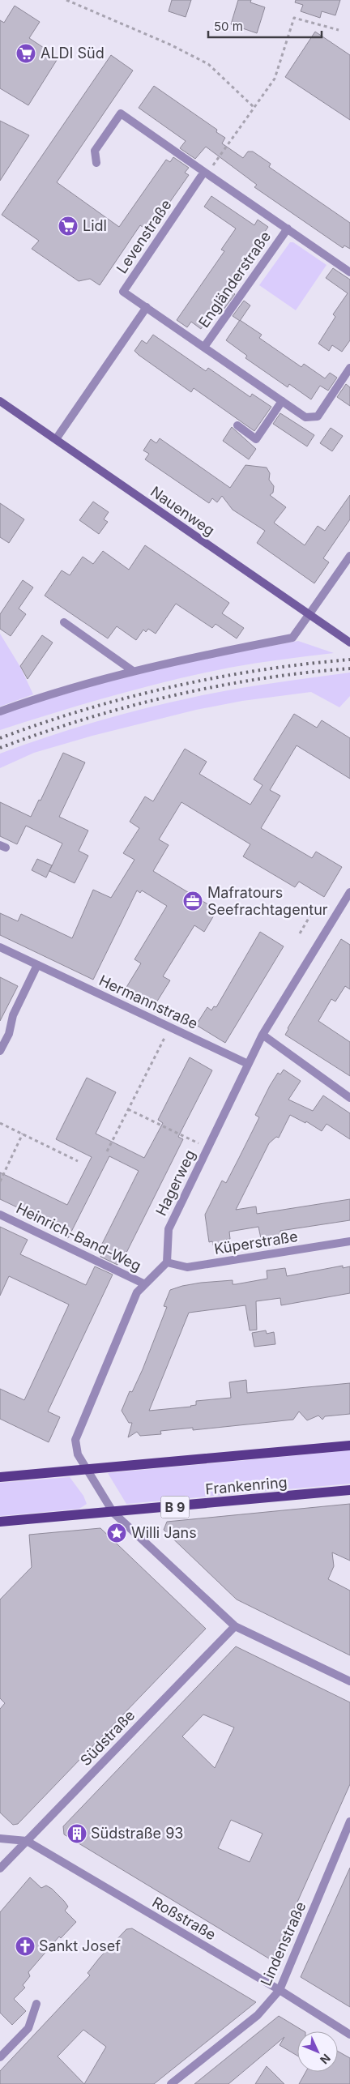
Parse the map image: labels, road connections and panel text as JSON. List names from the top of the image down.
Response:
{
  "streets": {
    "main road": ["Frankenring", "B 9"],
    "street": [
      "Levenstraße",
      "Engländerstraße",
      "Nauenweg",
      "Hermannstraße",
      "Hagerweg",
      "Heinrich-Band-Weg",
      "Küperstraße",
      "Südstraße",
      "Roßstraße",
      "Lindenstraße"
    ]
  },
  "crossings": [
    ["Levenstraße", "Engländerstraße"],
    ["Hermannstraße", "Hagerweg"],
    ["Hagerweg", "Küperstraße"],
    ["Südstraße", "Roßstraße"],
    ["Roßstraße", "Lindenstraße"]
  ],
  "places": {
    "supermarket": ["ALDI Süd", "Lidl"],
    "office": ["Mafratours Seefrachtagentur"],
    "place": ["Willi Jans"],
    "building": ["Südstraße 93"],
    "church": ["Sankt Josef"]
  },
  "scale_bar": "50 m",
  "north": "bottom right"
}
